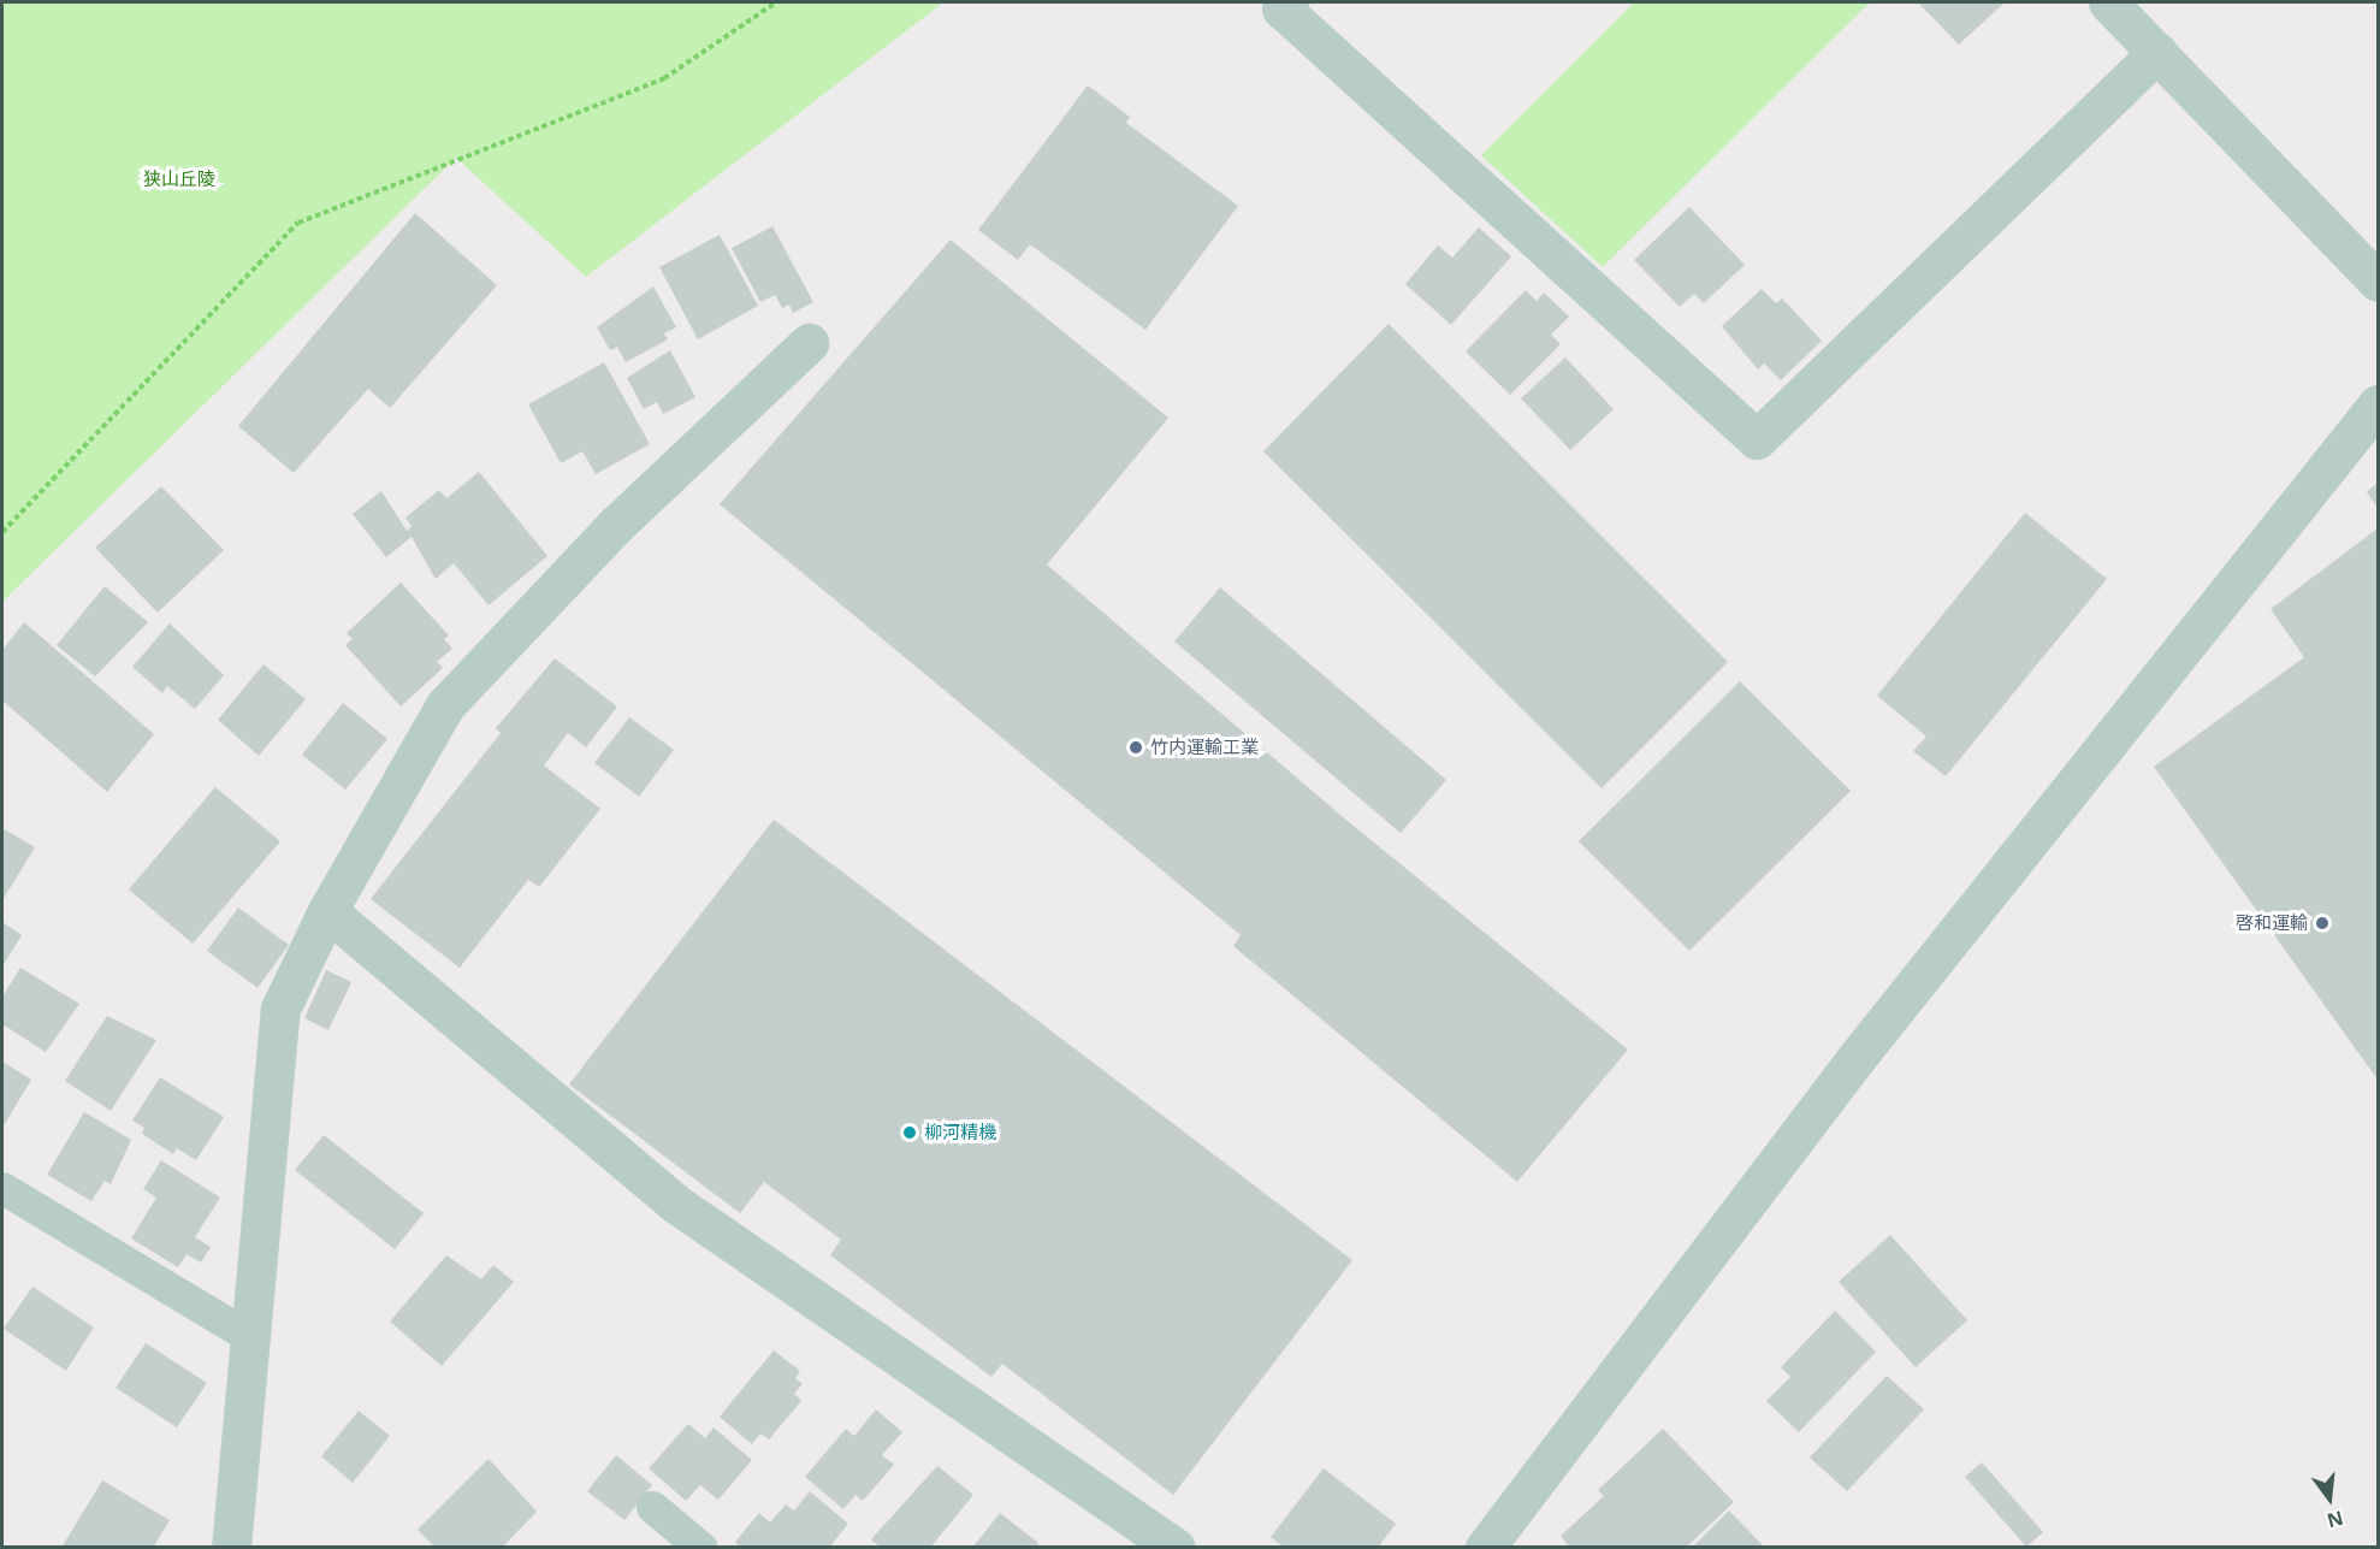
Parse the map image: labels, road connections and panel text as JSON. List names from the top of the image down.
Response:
{
  "parks": ["狭山丘陵"],
  "places": ["竹内運輸工業", "啓和運輸", "柳河精機"],
  "north": "bottom"
}
